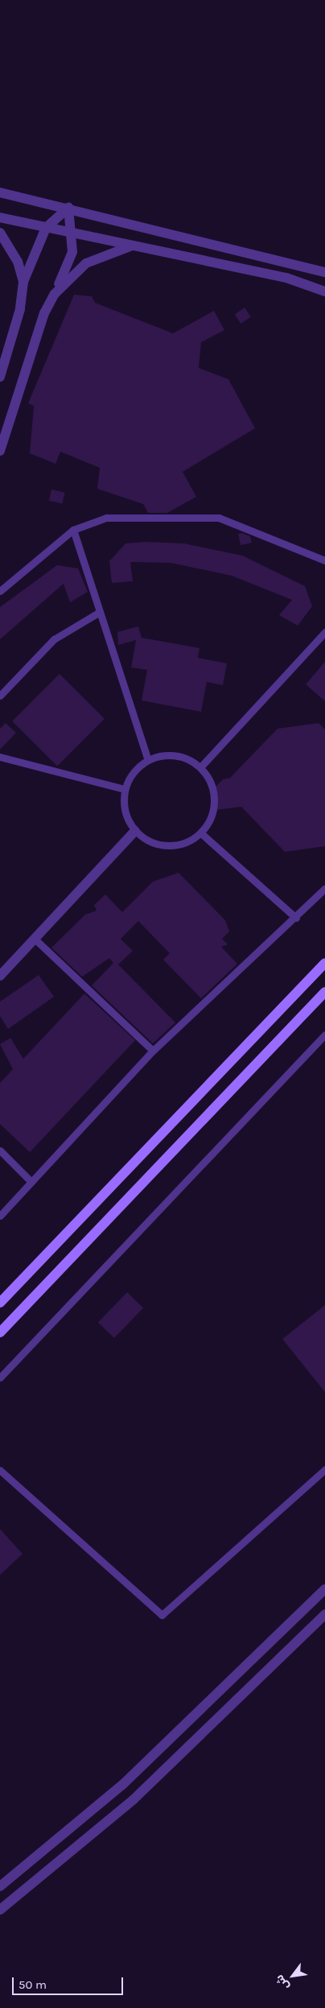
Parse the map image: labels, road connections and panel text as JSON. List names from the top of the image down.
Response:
{
  "scale_bar": "50 m",
  "north": "bottom left"
}
